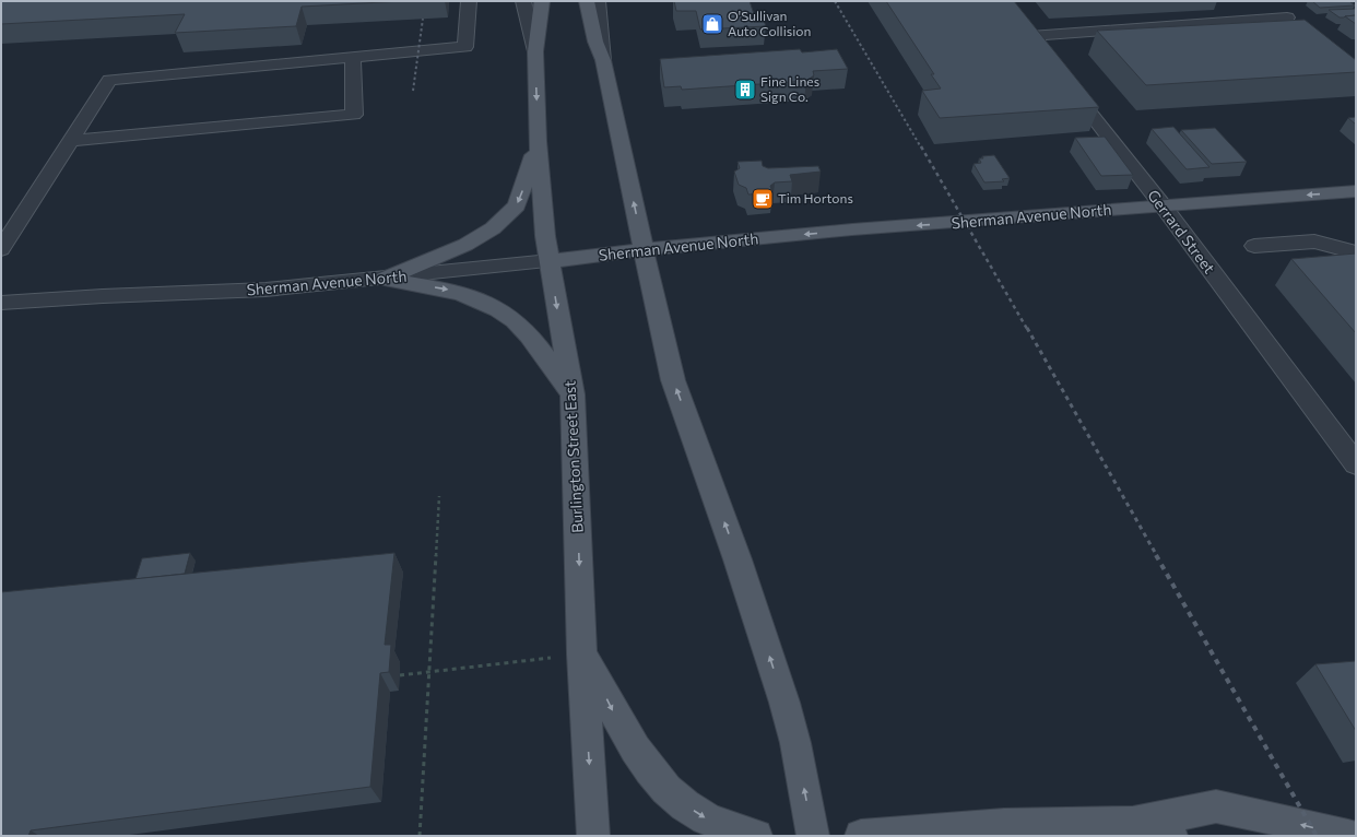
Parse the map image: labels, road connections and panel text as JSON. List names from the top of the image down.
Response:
{
  "streets": {
    "main road": ["Sherman Avenue North", "Burlington Street East"],
    "street": ["Gerrard Street"]
  },
  "crossings": [
    ["Sherman Avenue North", "Gerrard Street"],
    ["Sherman Avenue North", "Burlington Street East"]
  ],
  "one_way": ["Sherman Avenue North"],
  "places": {
    "shop": ["O'Sullivan Auto Collision"],
    "building": ["Fine Lines Sign Co."],
    "cafe": ["Tim Hortons"]
  }
}
